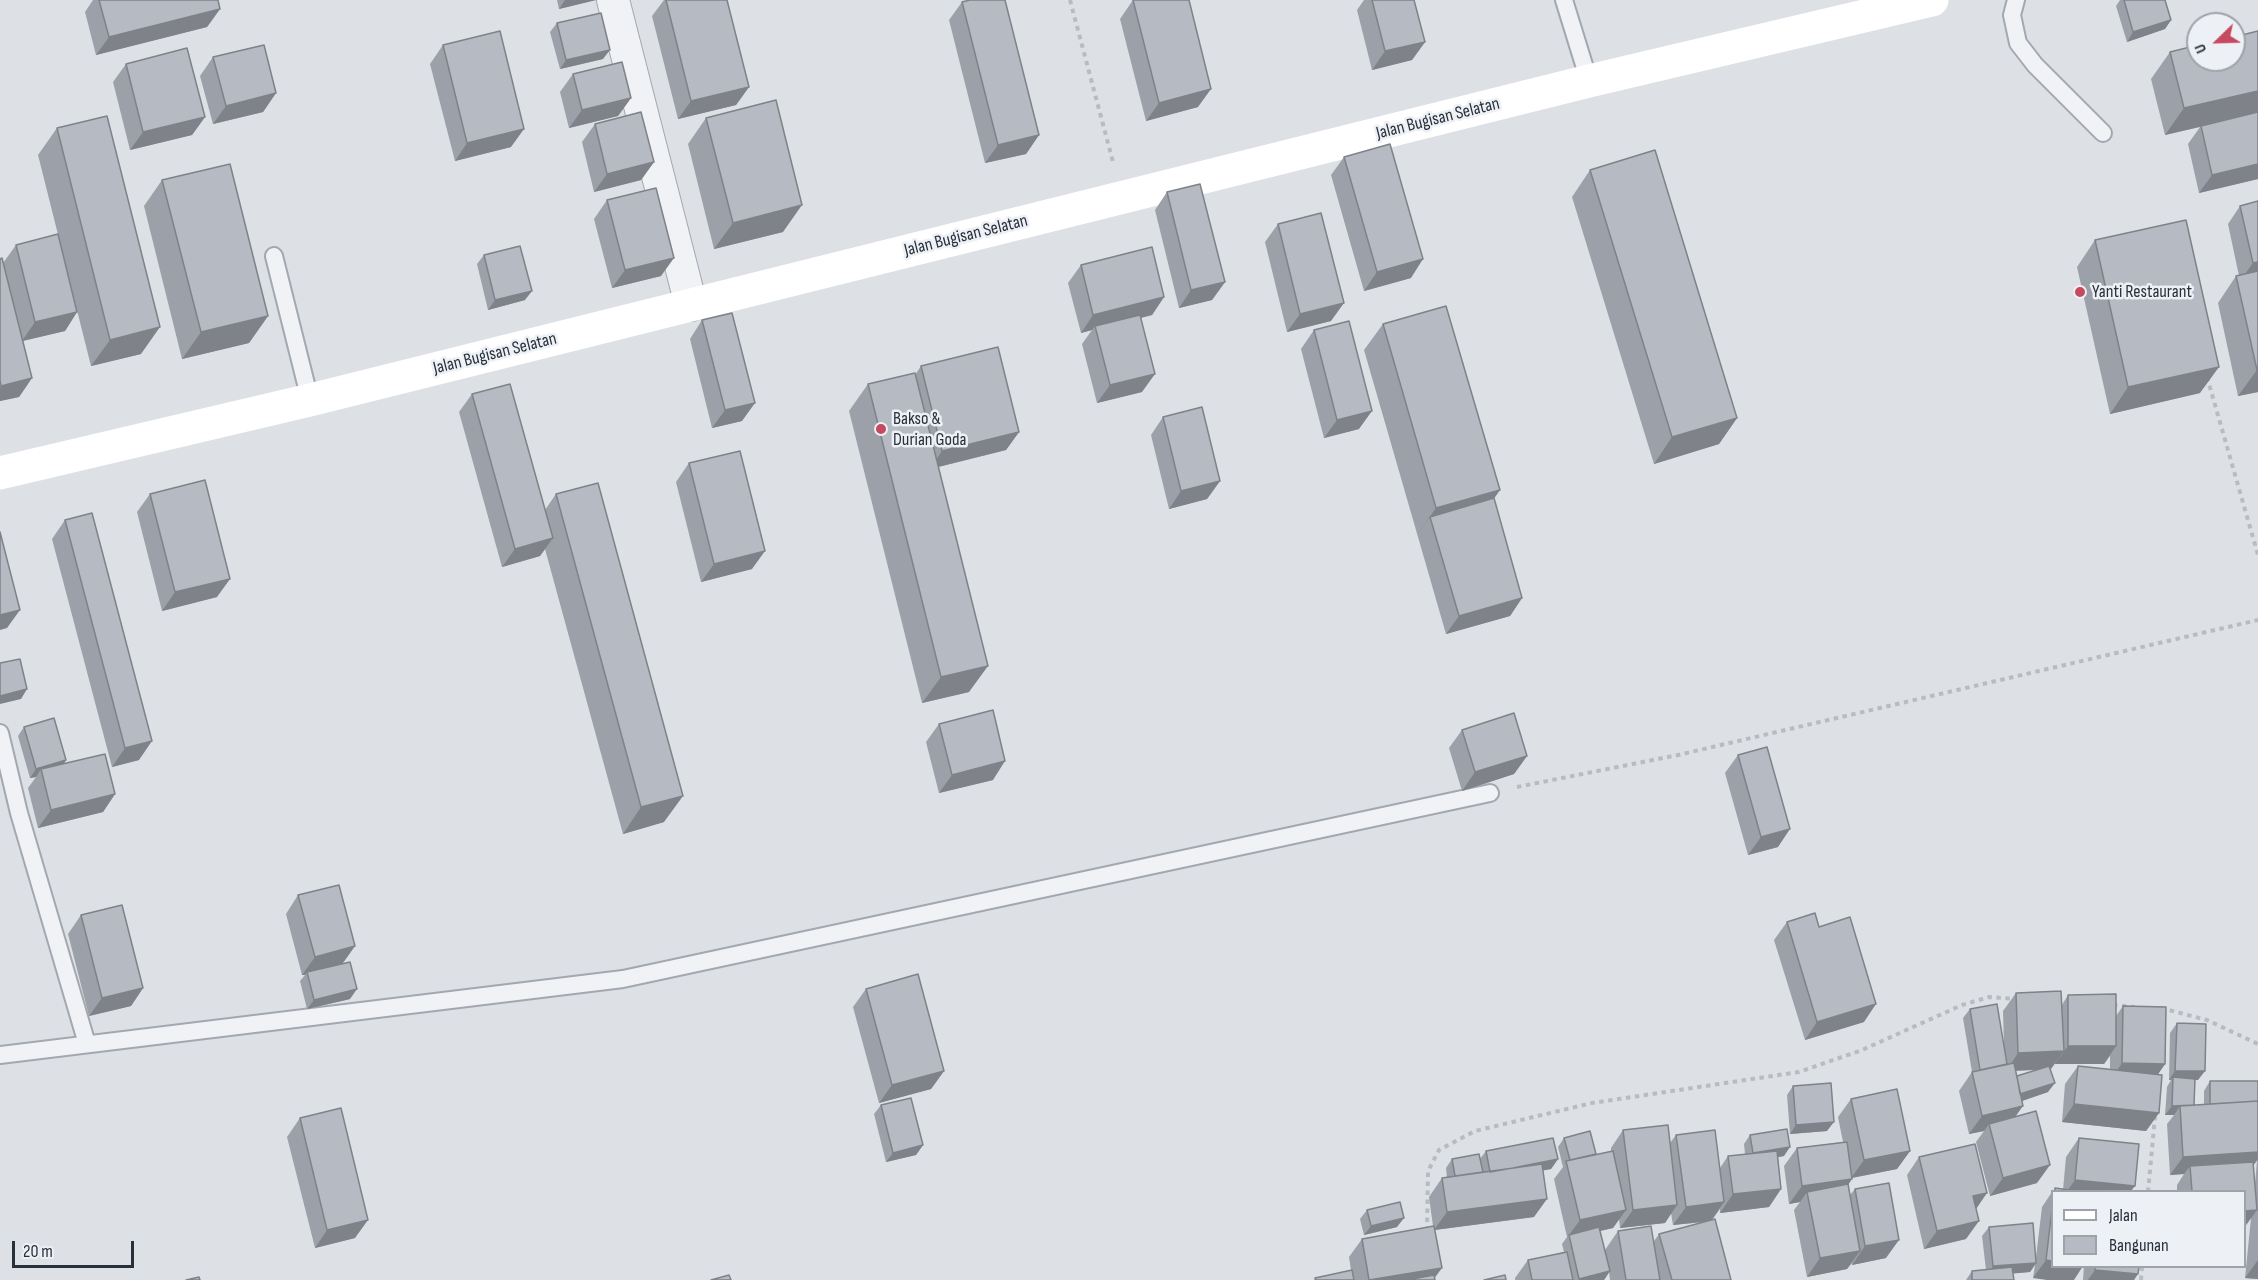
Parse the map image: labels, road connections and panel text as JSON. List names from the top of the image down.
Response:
{
  "streets": {
    "street": ["Jalan Bugisan Selatan"]
  },
  "places": ["Yanti Restaurant", "Bakso & Durian Goda"],
  "legend": ["Jalan", "Bangunan"],
  "scale_bar": "20 m",
  "north": "bottom left"
}
